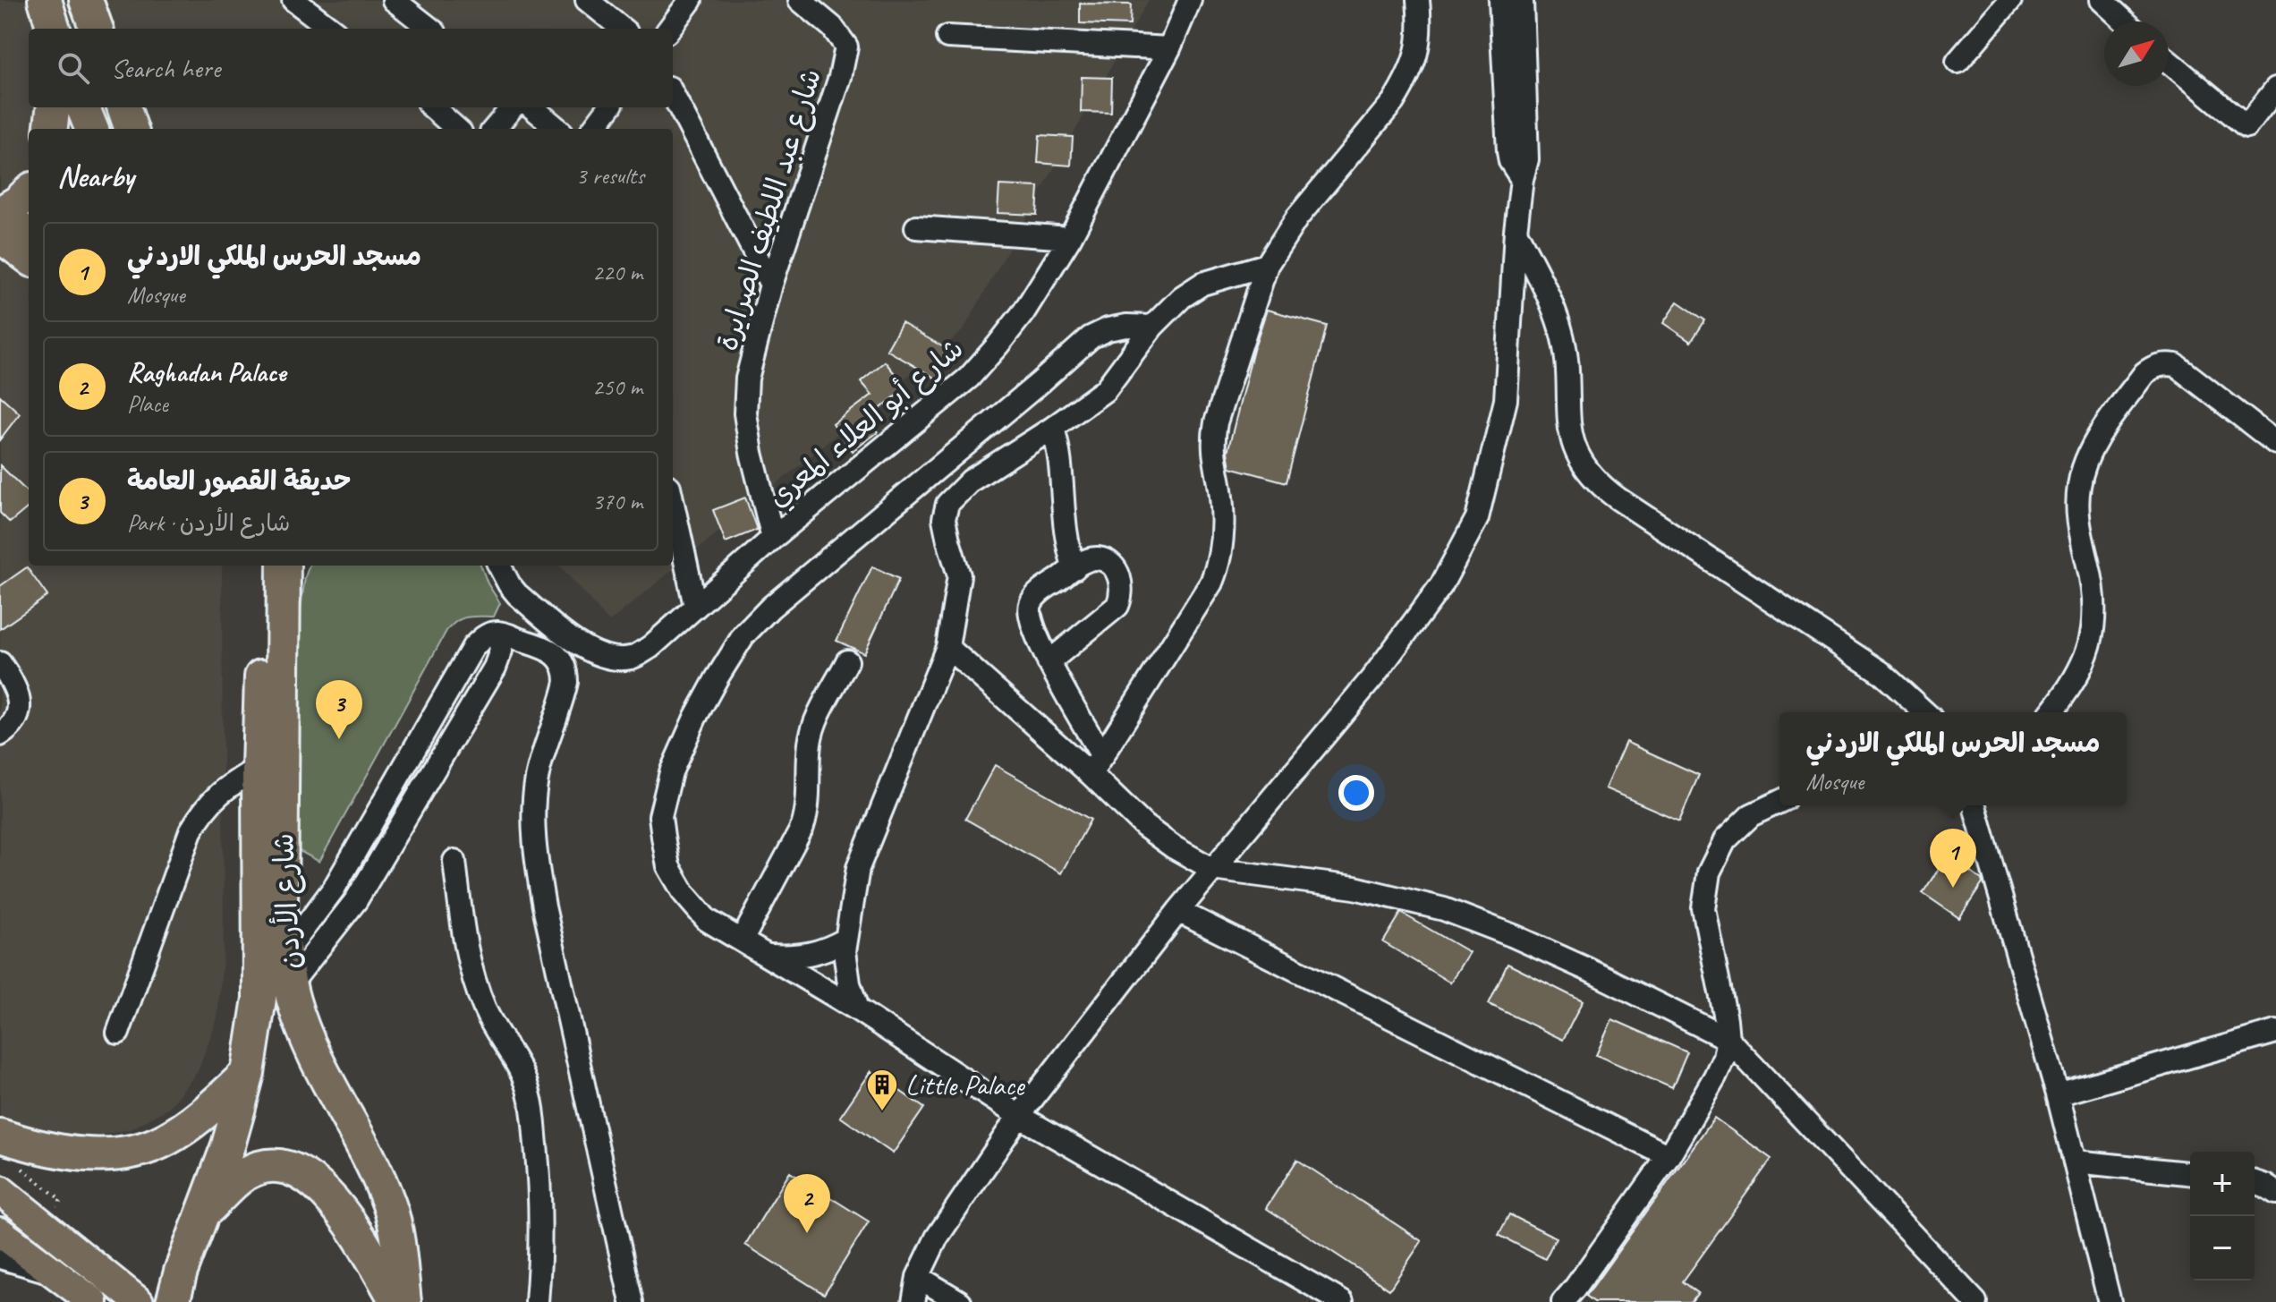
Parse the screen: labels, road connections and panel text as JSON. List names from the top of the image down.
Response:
{
  "streets": {
    "highway": ["شارع الأردن"],
    "street": ["شارع عبد اللطيف الصرايرة", "شارع أبو العلاء المعري"]
  },
  "crossings": [
    ["شارع عبد اللطيف الصرايرة", "شارع أبو العلاء المعري"]
  ],
  "places": {
    "building": ["Little Palace"]
  },
  "north": "top right",
  "page": {
    "search": "Search here",
    "heading": ["Nearby", "3 results"],
    "list": [
      {
        "mark": "1",
        "name": "مسجد الحرس الملكي الاردني",
        "note": "Mosque",
        "value": "220 m"
      },
      {
        "mark": "2",
        "name": "Raghadan Palace",
        "note": "Place",
        "value": "250 m"
      },
      {
        "mark": "3",
        "name": "حديقة القصور العامة",
        "note": "Park · شارع الأردن",
        "value": "370 m"
      }
    ],
    "pins": ["3", "1", "2"],
    "popup": ["مسجد الحرس الملكي الاردني", "Mosque"],
    "map_buttons": ["+", "−"]
  }
}
